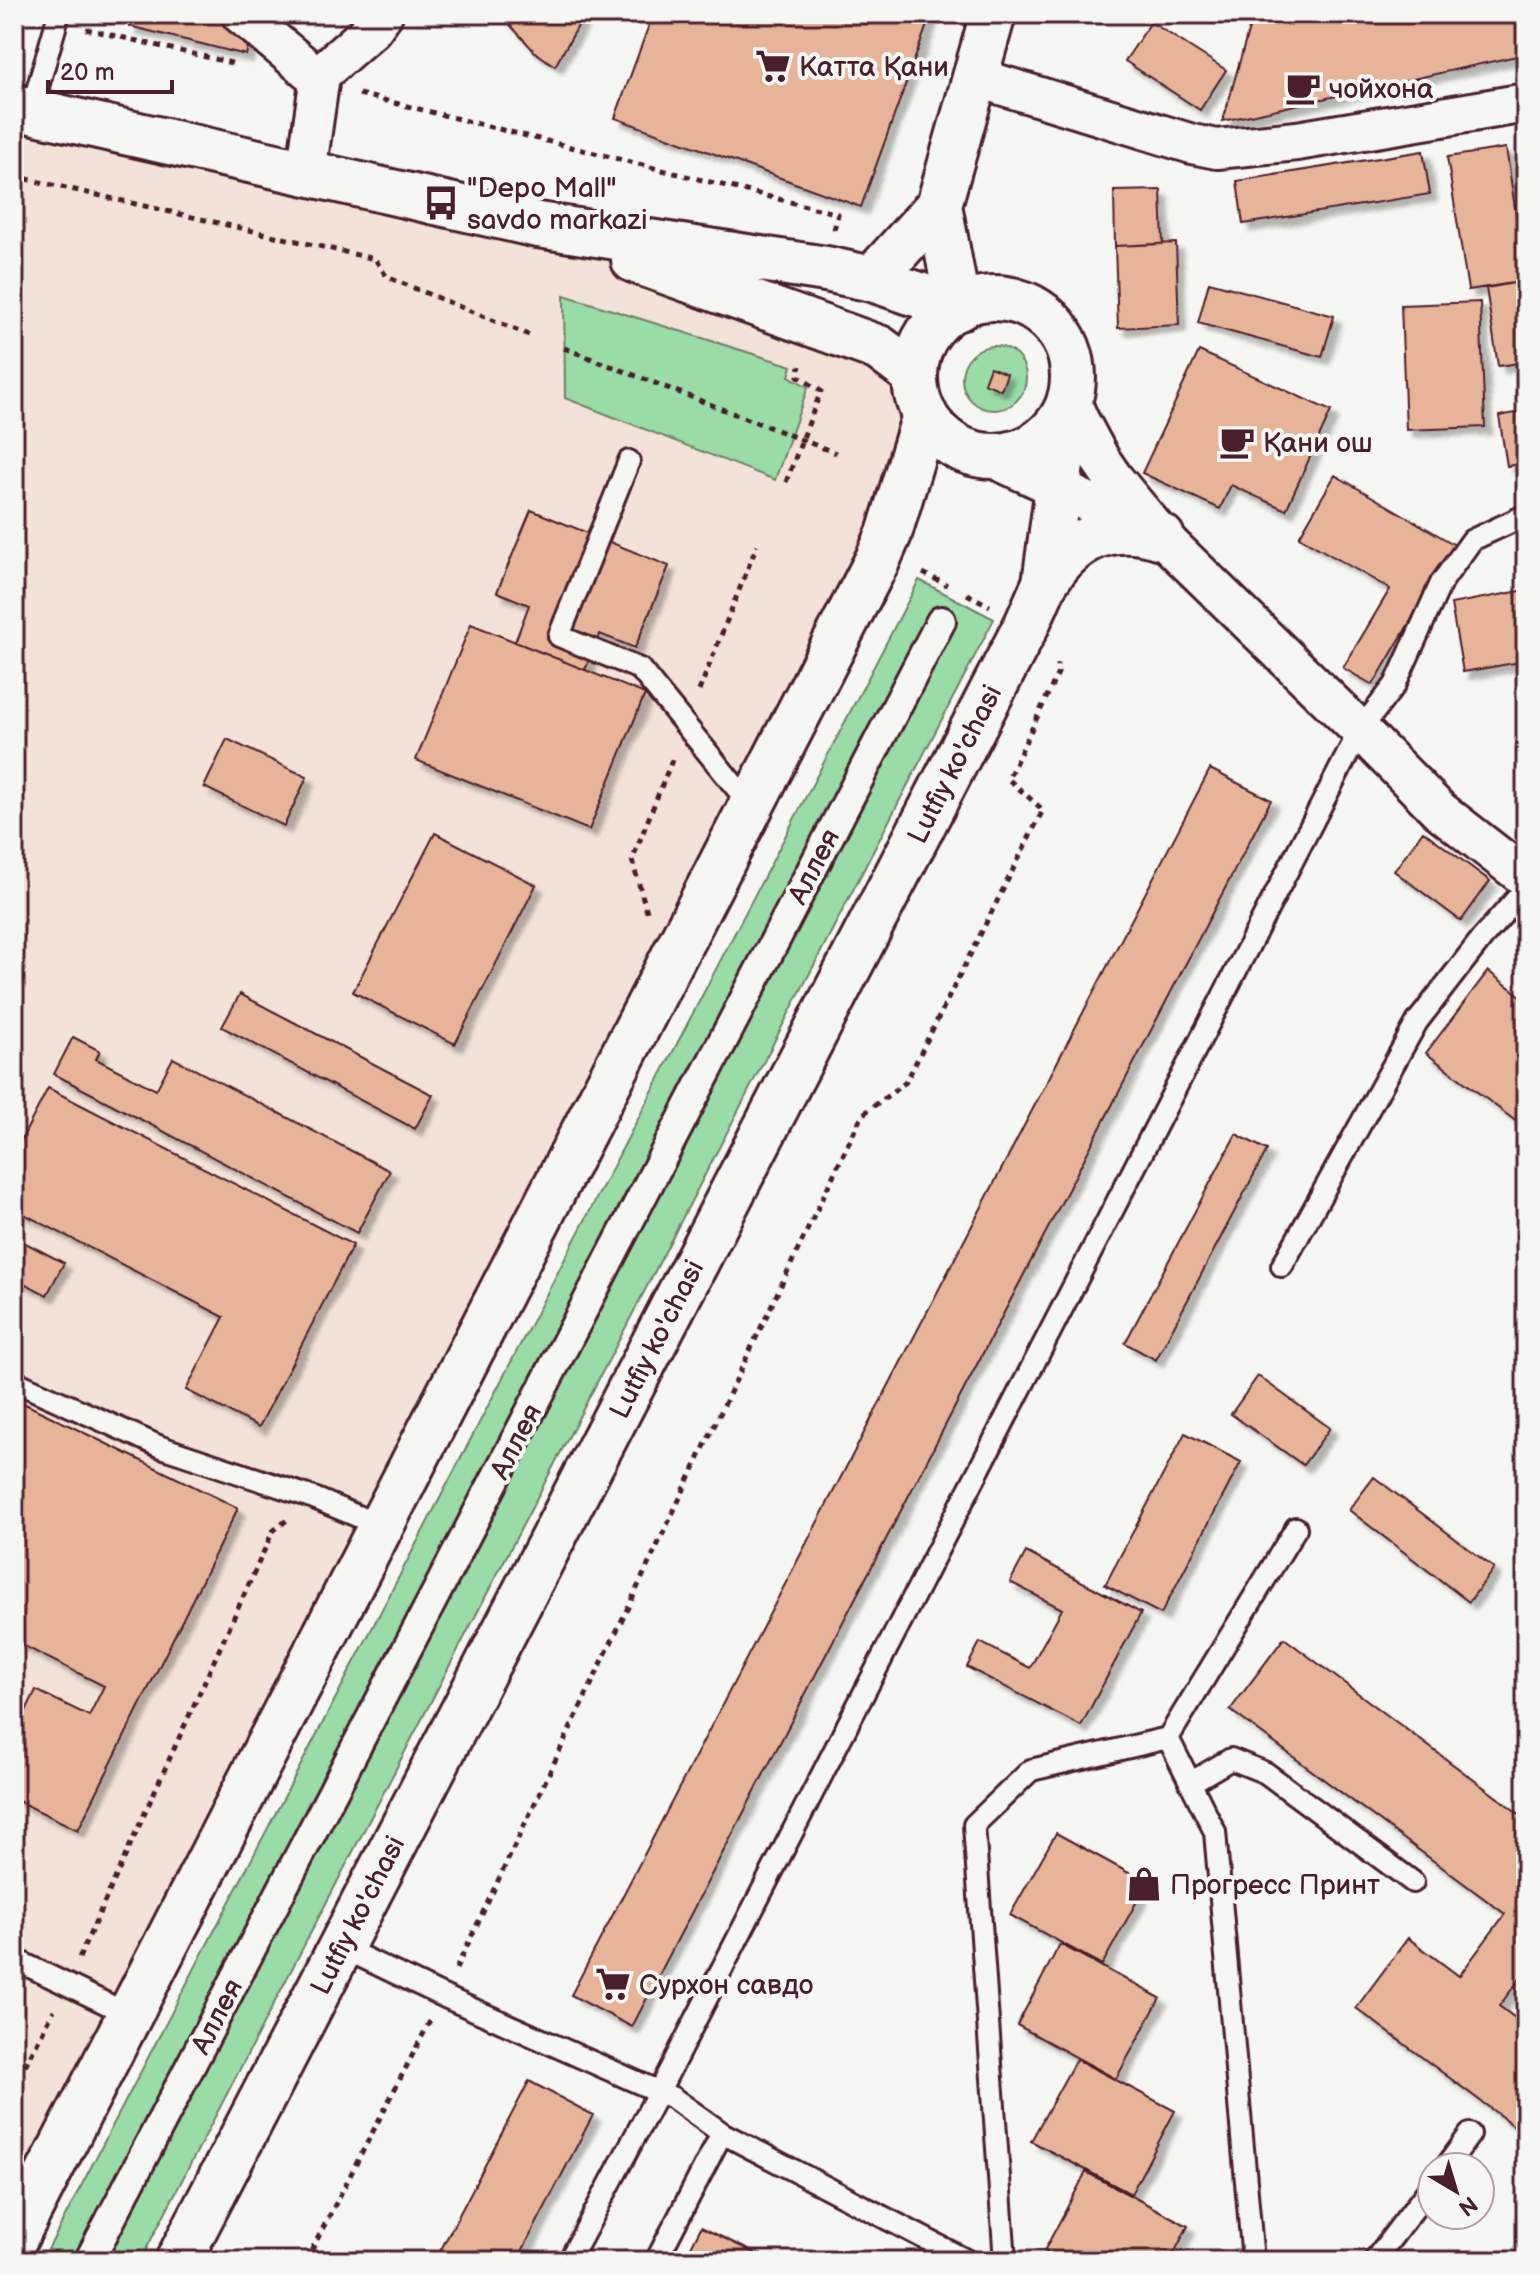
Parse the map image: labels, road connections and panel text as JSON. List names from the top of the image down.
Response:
{
  "streets": {
    "main road": ["Lutfiy ko'chasi"],
    "street": ["Аллея"]
  },
  "places": {
    "supermarket": ["Катта Қани", "Сурхон савдо"],
    "cafe": ["чойхона", "Қани ош"],
    "bus stop": ["\"Depo Mall\" savdo markazi"],
    "shop": ["Прогресс Принт"]
  },
  "scale_bar": "20 m",
  "north": "bottom right"
}
